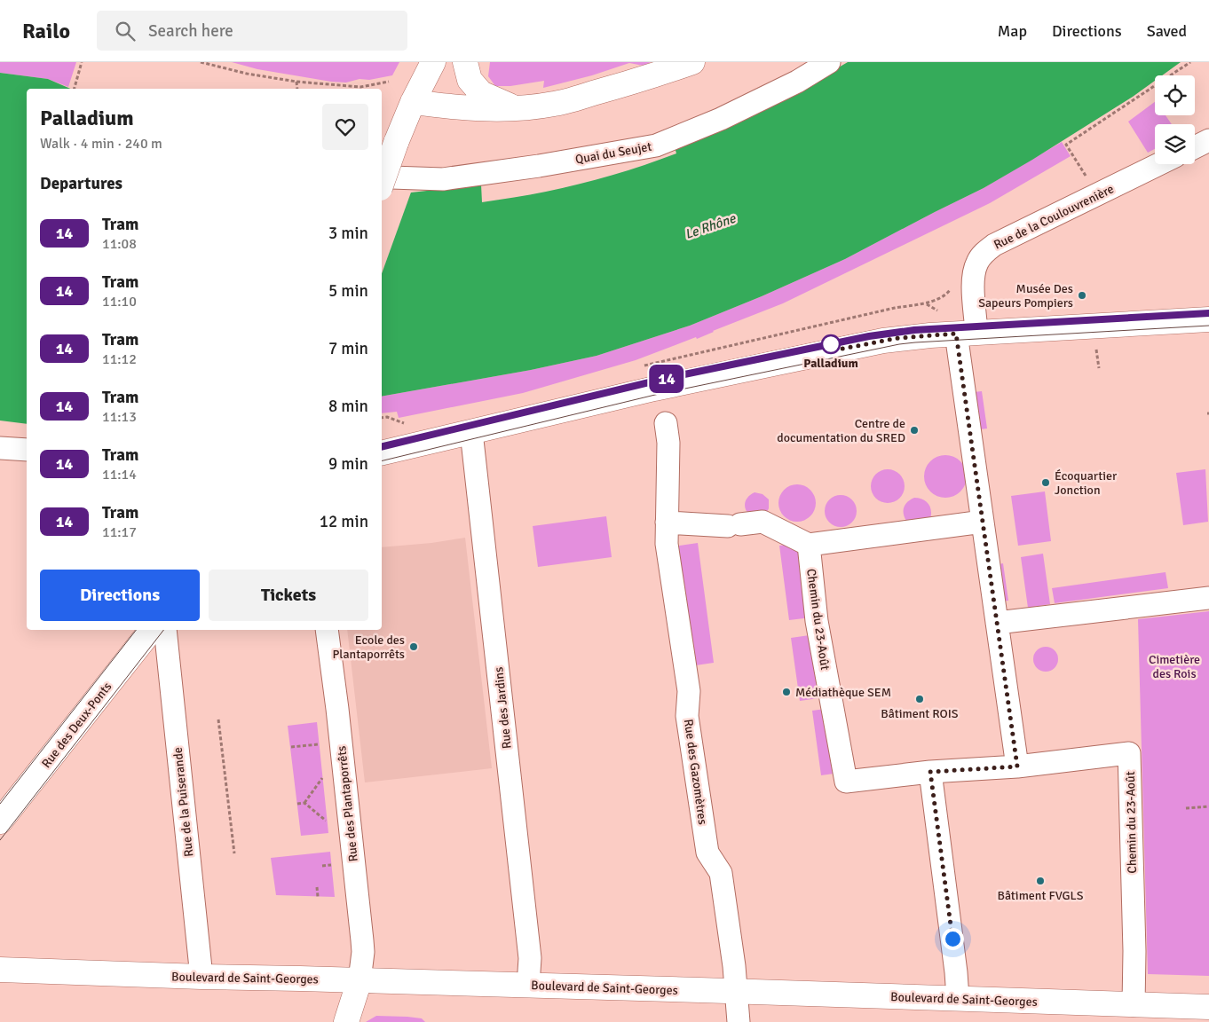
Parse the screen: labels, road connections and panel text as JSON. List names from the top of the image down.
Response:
{
  "streets": {
    "street": [
      "Quai du Seujet",
      "Rue de la Coulouvrenière",
      "Chemin du 23-Août",
      "Rue des Jardins",
      "Rue des Deux-Ponts",
      "Rue des Gazomètres",
      "Rue de la Puiserande",
      "Rue des Plantaporrêts",
      "Boulevard de Saint-Georges"
    ]
  },
  "crossings": [
    ["Chemin du 23-Août", "Boulevard de Saint-Georges"],
    ["Rue des Jardins", "Boulevard de Saint-Georges"],
    ["Rue des Gazomètres", "Boulevard de Saint-Georges"],
    ["Rue de la Puiserande", "Boulevard de Saint-Georges"],
    ["Rue des Plantaporrêts", "Boulevard de Saint-Georges"]
  ],
  "water": ["Le Rhône"],
  "parks": ["Cimetière des Rois"],
  "places": [
    "Musée Des Sapeurs Pompiers",
    "Palladium",
    "Centre de documentation du SRED",
    "Écoquartier Jonction",
    "Ecole des Plantaporrêts",
    "Médiathèque SEM",
    "Bâtiment ROIS",
    "Bâtiment FVGLS"
  ],
  "lines": ["tram line 14"],
  "page": {
    "header": "Railo",
    "search": "Search here",
    "nav": ["Map", "Directions", "Saved"],
    "on_map": "14",
    "heading": [
      ["Palladium", "Walk · 4 min · 240 m"],
      "Departures"
    ],
    "list": [
      {
        "mark": "14",
        "name": "Tram",
        "note": "11:08",
        "value": "3 min"
      },
      {
        "mark": "14",
        "name": "Tram",
        "note": "11:10",
        "value": "5 min"
      },
      {
        "mark": "14",
        "name": "Tram",
        "note": "11:12",
        "value": "7 min"
      },
      {
        "mark": "14",
        "name": "Tram",
        "note": "11:13",
        "value": "8 min"
      },
      {
        "mark": "14",
        "name": "Tram",
        "note": "11:14",
        "value": "9 min"
      },
      {
        "mark": "14",
        "name": "Tram",
        "note": "11:17",
        "value": "12 min"
      }
    ],
    "buttons": ["Directions", "Tickets"]
  }
}
